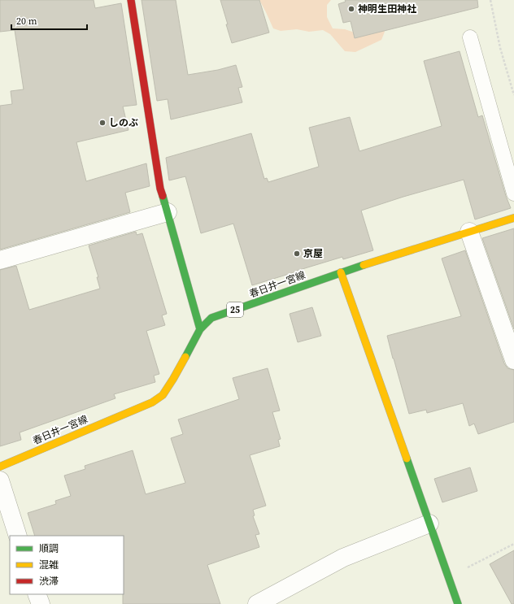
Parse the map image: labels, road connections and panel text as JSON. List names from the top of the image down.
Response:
{
  "streets": {
    "street": ["春日井一宮線", "25"]
  },
  "places": ["神明生田神社", "しのぶ", "京屋"],
  "legend": ["順調", "混雑", "渋滞"],
  "scale_bar": "20 m"
}
